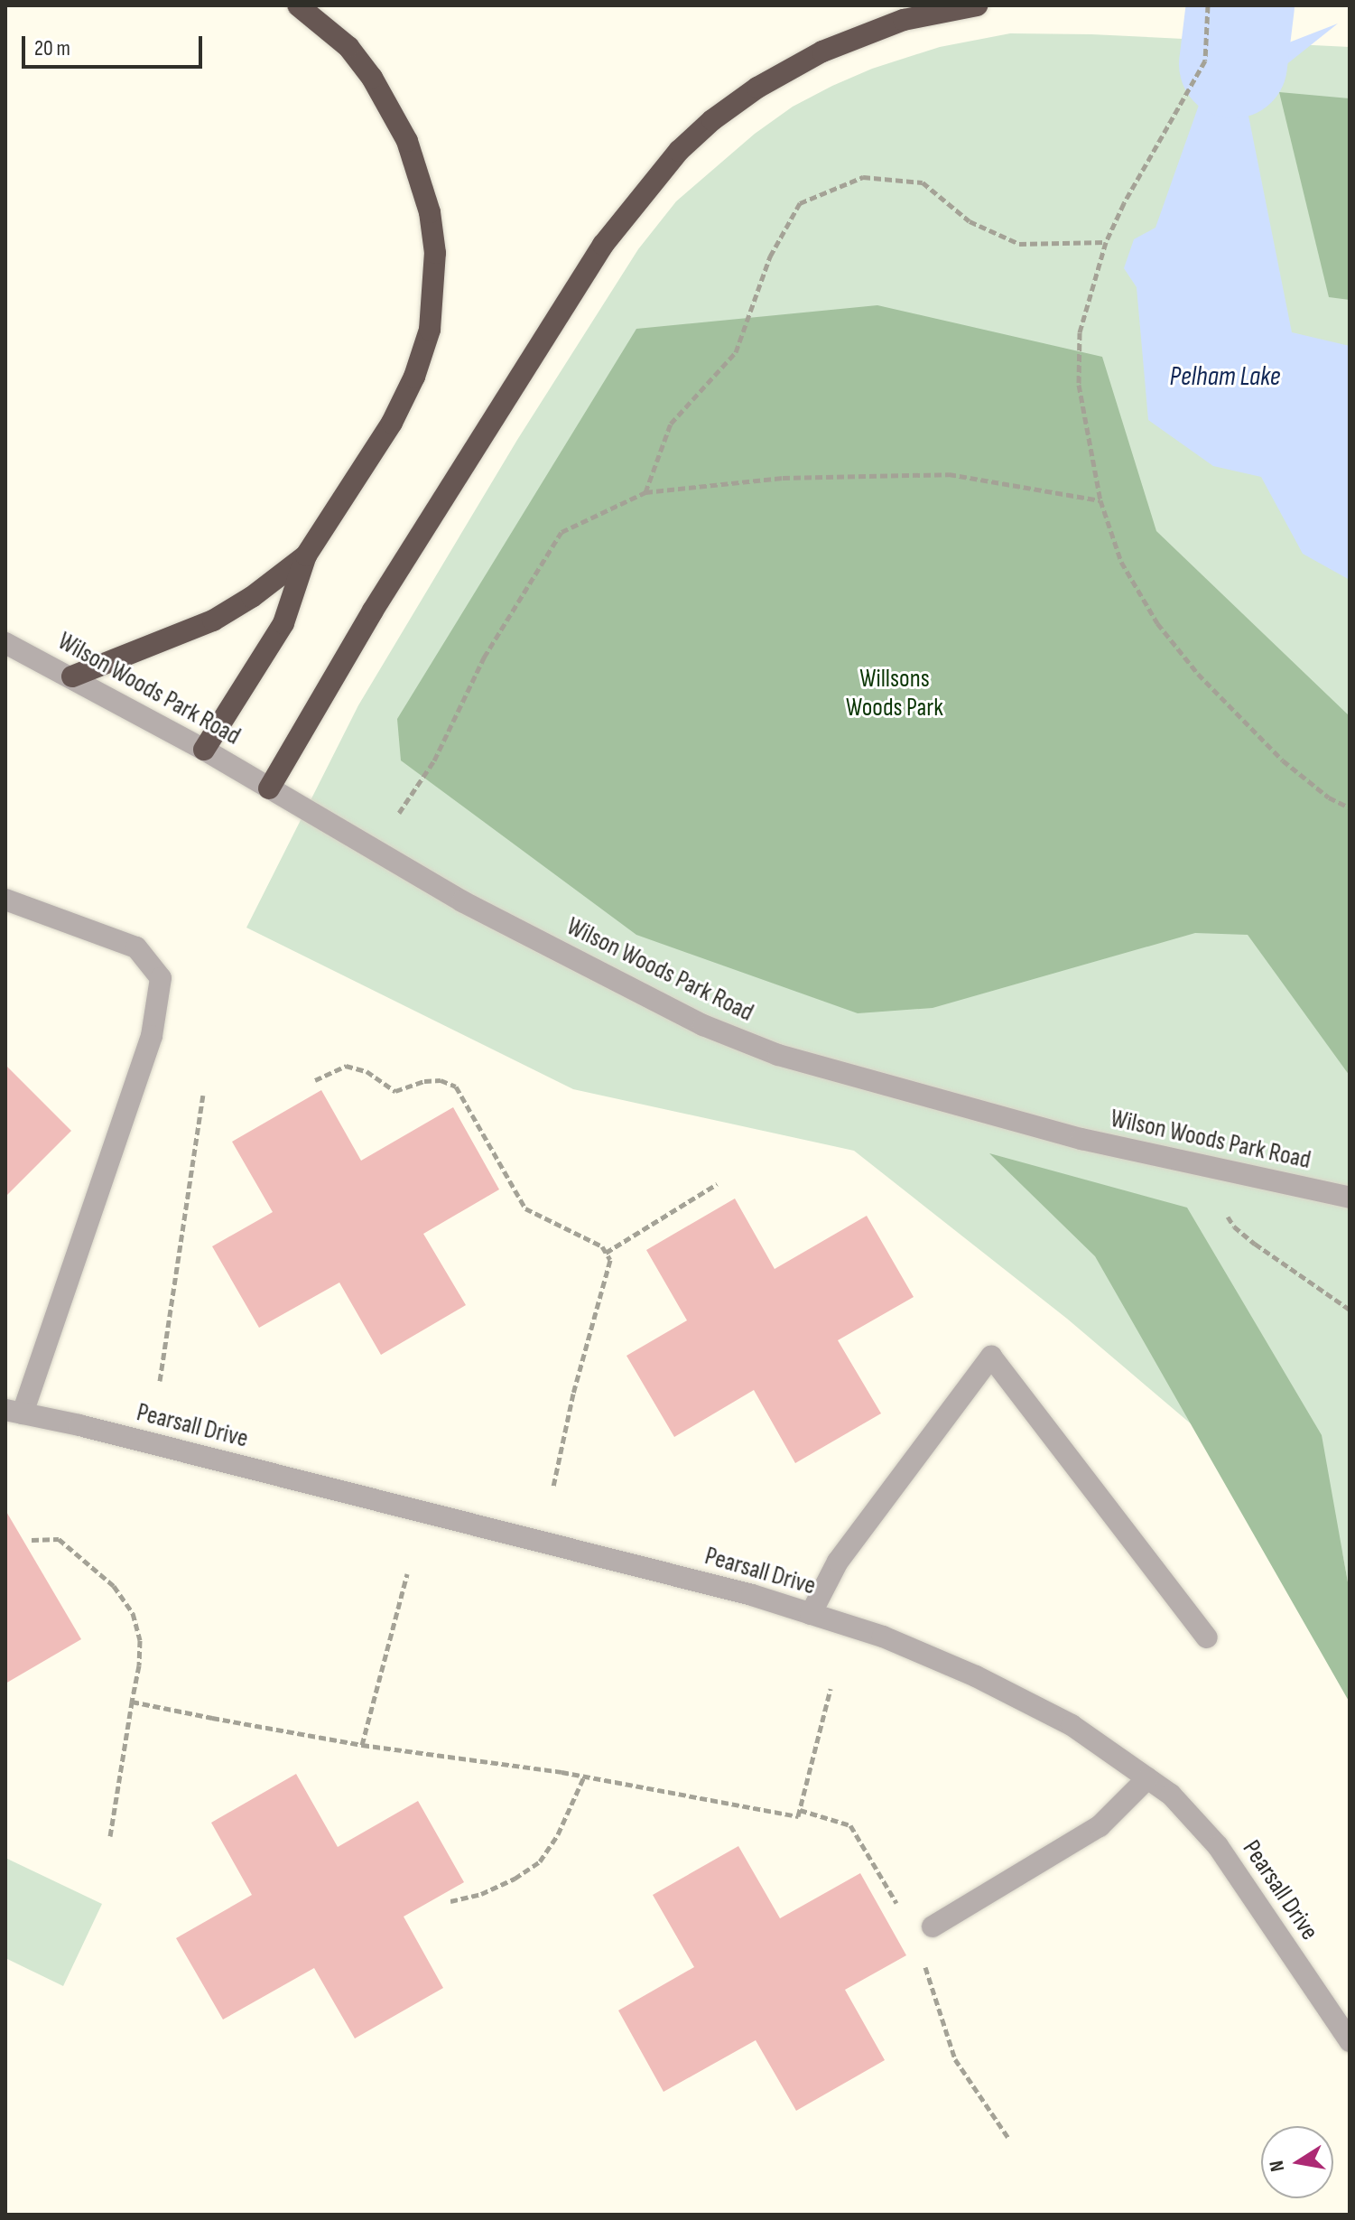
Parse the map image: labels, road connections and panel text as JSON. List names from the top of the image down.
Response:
{
  "streets": {
    "street": ["Wilson Woods Park Road", "Pearsall Drive"]
  },
  "water": ["Pelham Lake"],
  "parks": ["Willsons Woods Park"],
  "scale_bar": "20 m",
  "north": "left"
}
